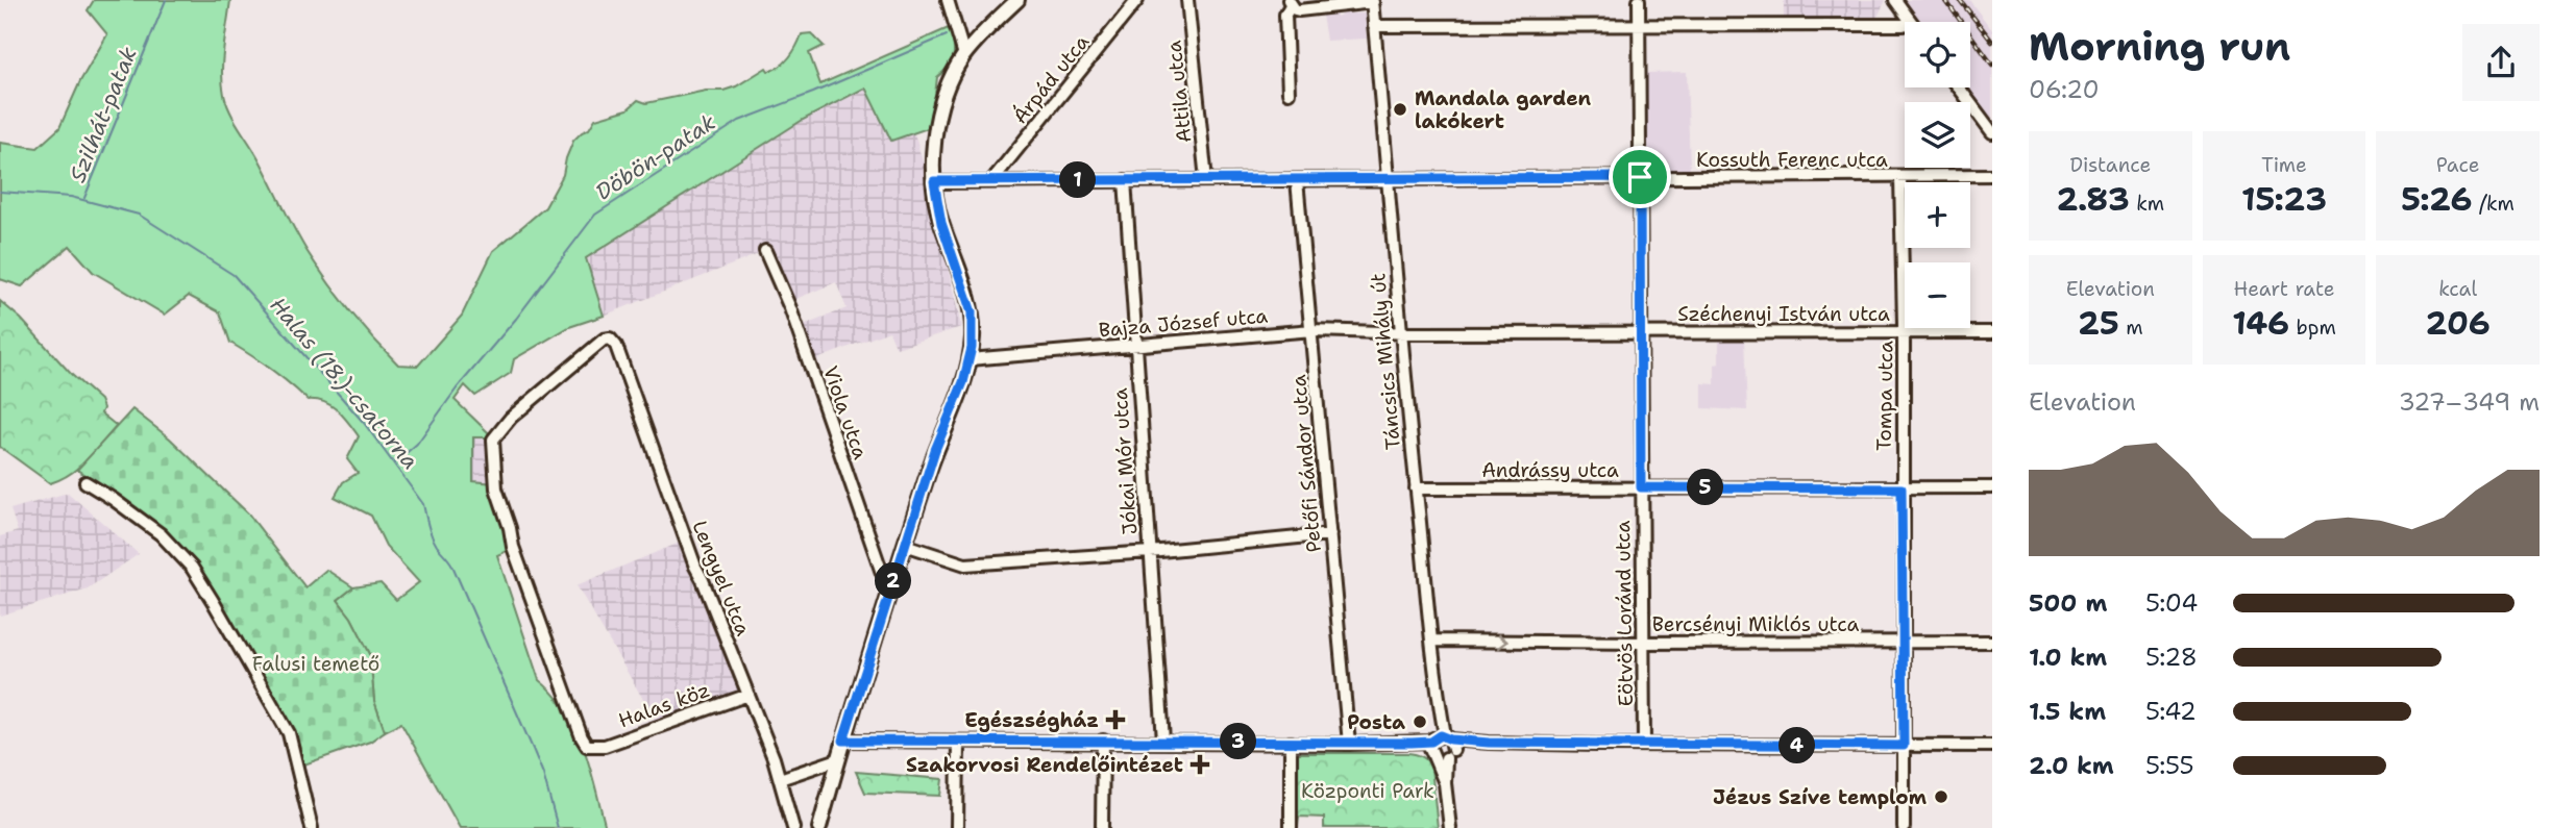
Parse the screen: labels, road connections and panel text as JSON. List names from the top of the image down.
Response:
{
  "streets": {
    "street": [
      "Árpád utca",
      "Attila utca",
      "Kossuth Ferenc utca",
      "Széchenyi István utca",
      "Bajza József utca",
      "Táncsics Mihály út",
      "Tompa utca",
      "Viola utca",
      "Jókai Mór utca",
      "Petőfi Sándor utca",
      "Andrássy utca",
      "Lengyel utca",
      "Eötvös Loránd utca",
      "Bercsényi Miklós utca",
      "Halas köz"
    ]
  },
  "crossings": [
    ["Árpád utca", "Kossuth Ferenc utca"],
    ["Attila utca", "Kossuth Ferenc utca"],
    ["Kossuth Ferenc utca", "Táncsics Mihály út"],
    ["Kossuth Ferenc utca", "Tompa utca"],
    ["Kossuth Ferenc utca", "Jókai Mór utca"],
    ["Kossuth Ferenc utca", "Petőfi Sándor utca"],
    ["Kossuth Ferenc utca", "Eötvös Loránd utca"],
    ["Széchenyi István utca", "Bajza József utca"],
    ["Széchenyi István utca", "Táncsics Mihály út"],
    ["Széchenyi István utca", "Tompa utca"],
    ["Széchenyi István utca", "Eötvös Loránd utca"],
    ["Bajza József utca", "Táncsics Mihály út"],
    ["Bajza József utca", "Jókai Mór utca"],
    ["Bajza József utca", "Petőfi Sándor utca"],
    ["Táncsics Mihály út", "Andrássy utca"],
    ["Táncsics Mihály út", "Bercsényi Miklós utca"],
    ["Tompa utca", "Andrássy utca"],
    ["Tompa utca", "Bercsényi Miklós utca"],
    ["Andrássy utca", "Eötvös Loránd utca"],
    ["Lengyel utca", "Halas köz"],
    ["Eötvös Loránd utca", "Bercsényi Miklós utca"]
  ],
  "one_way": ["Bercsényi Miklós utca"],
  "water": ["Szilhát-patak", "Döbön-patak", "Halas (18.)-csatorna"],
  "parks": ["Falusi temető", "Központi Park"],
  "places": {
    "other": ["Mandala garden lakókert", "Posta", "Jézus Szíve templom"],
    "health": ["Egészségház", "Szakorvosi Rendelőintézet"]
  },
  "page": {
    "heading": ["Morning run", "06:20"],
    "map_buttons": ["+", "−"],
    "stats": [
      ["Distance", "2.83 km"],
      ["Time", "15:23"],
      ["Pace", "5:26 /km"],
      ["Elevation", "25 m"],
      ["Heart rate", "146 bpm"],
      ["kcal", "206"]
    ],
    "pins": [
      "1",
      "5",
      "2",
      "3",
      "4"
    ],
    "chart": ["Elevation", "327–349 m"],
    "list": [
      {
        "name": "500 m",
        "note": "5:04"
      },
      {
        "name": "1.0 km",
        "note": "5:28"
      },
      {
        "name": "1.5 km",
        "note": "5:42"
      },
      {
        "name": "2.0 km",
        "note": "5:55"
      }
    ]
  }
}
